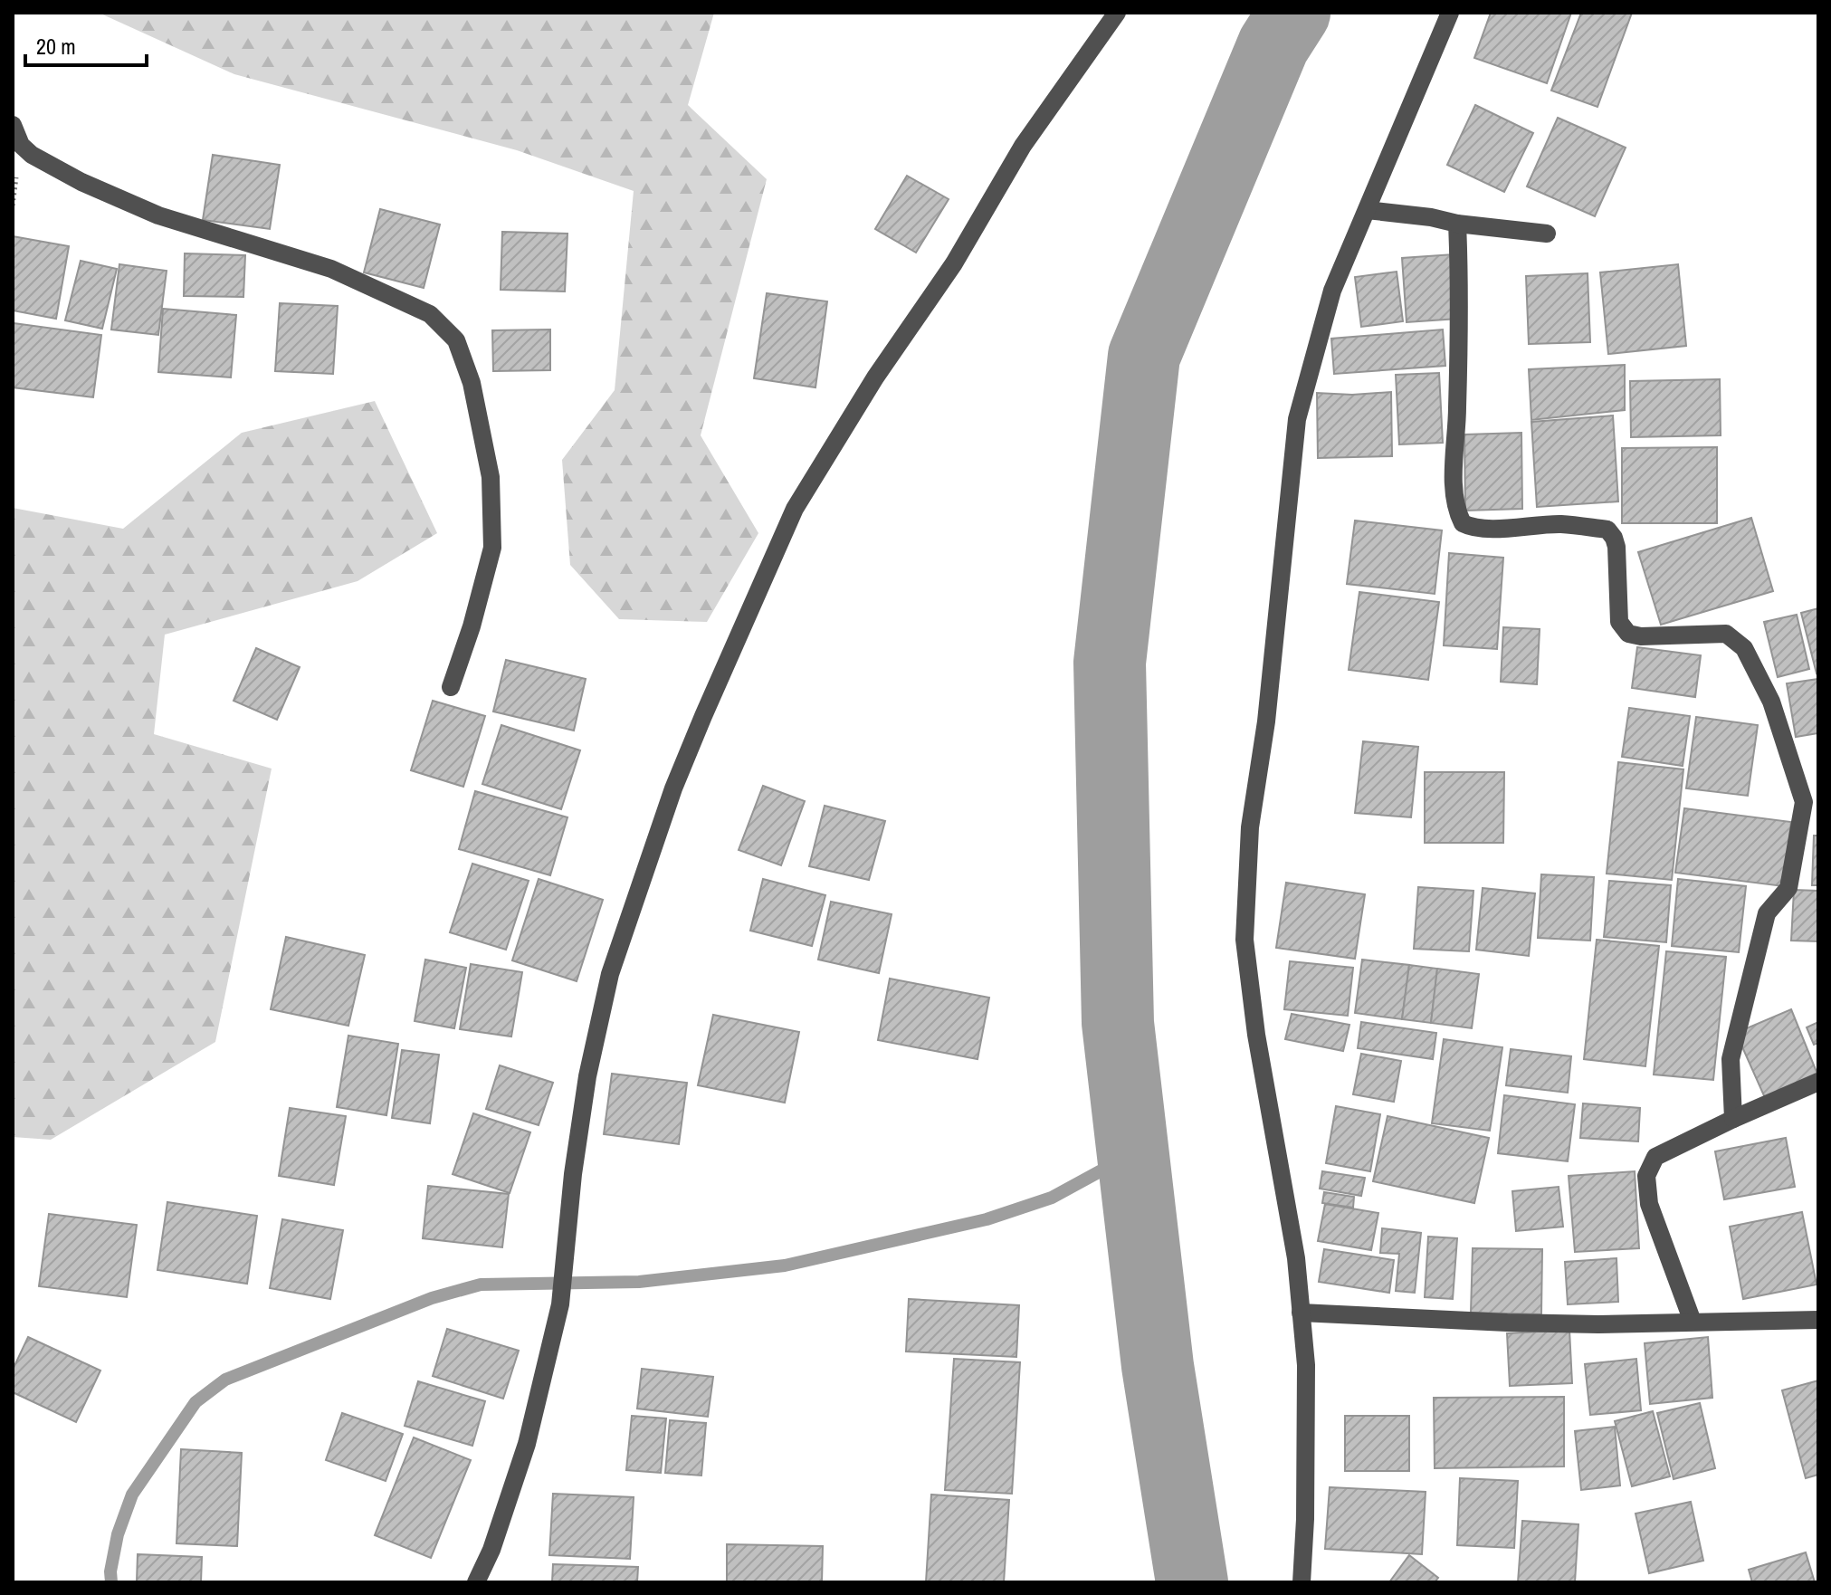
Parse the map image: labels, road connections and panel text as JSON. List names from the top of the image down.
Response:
{
  "scale_bar": "20 m"
}
